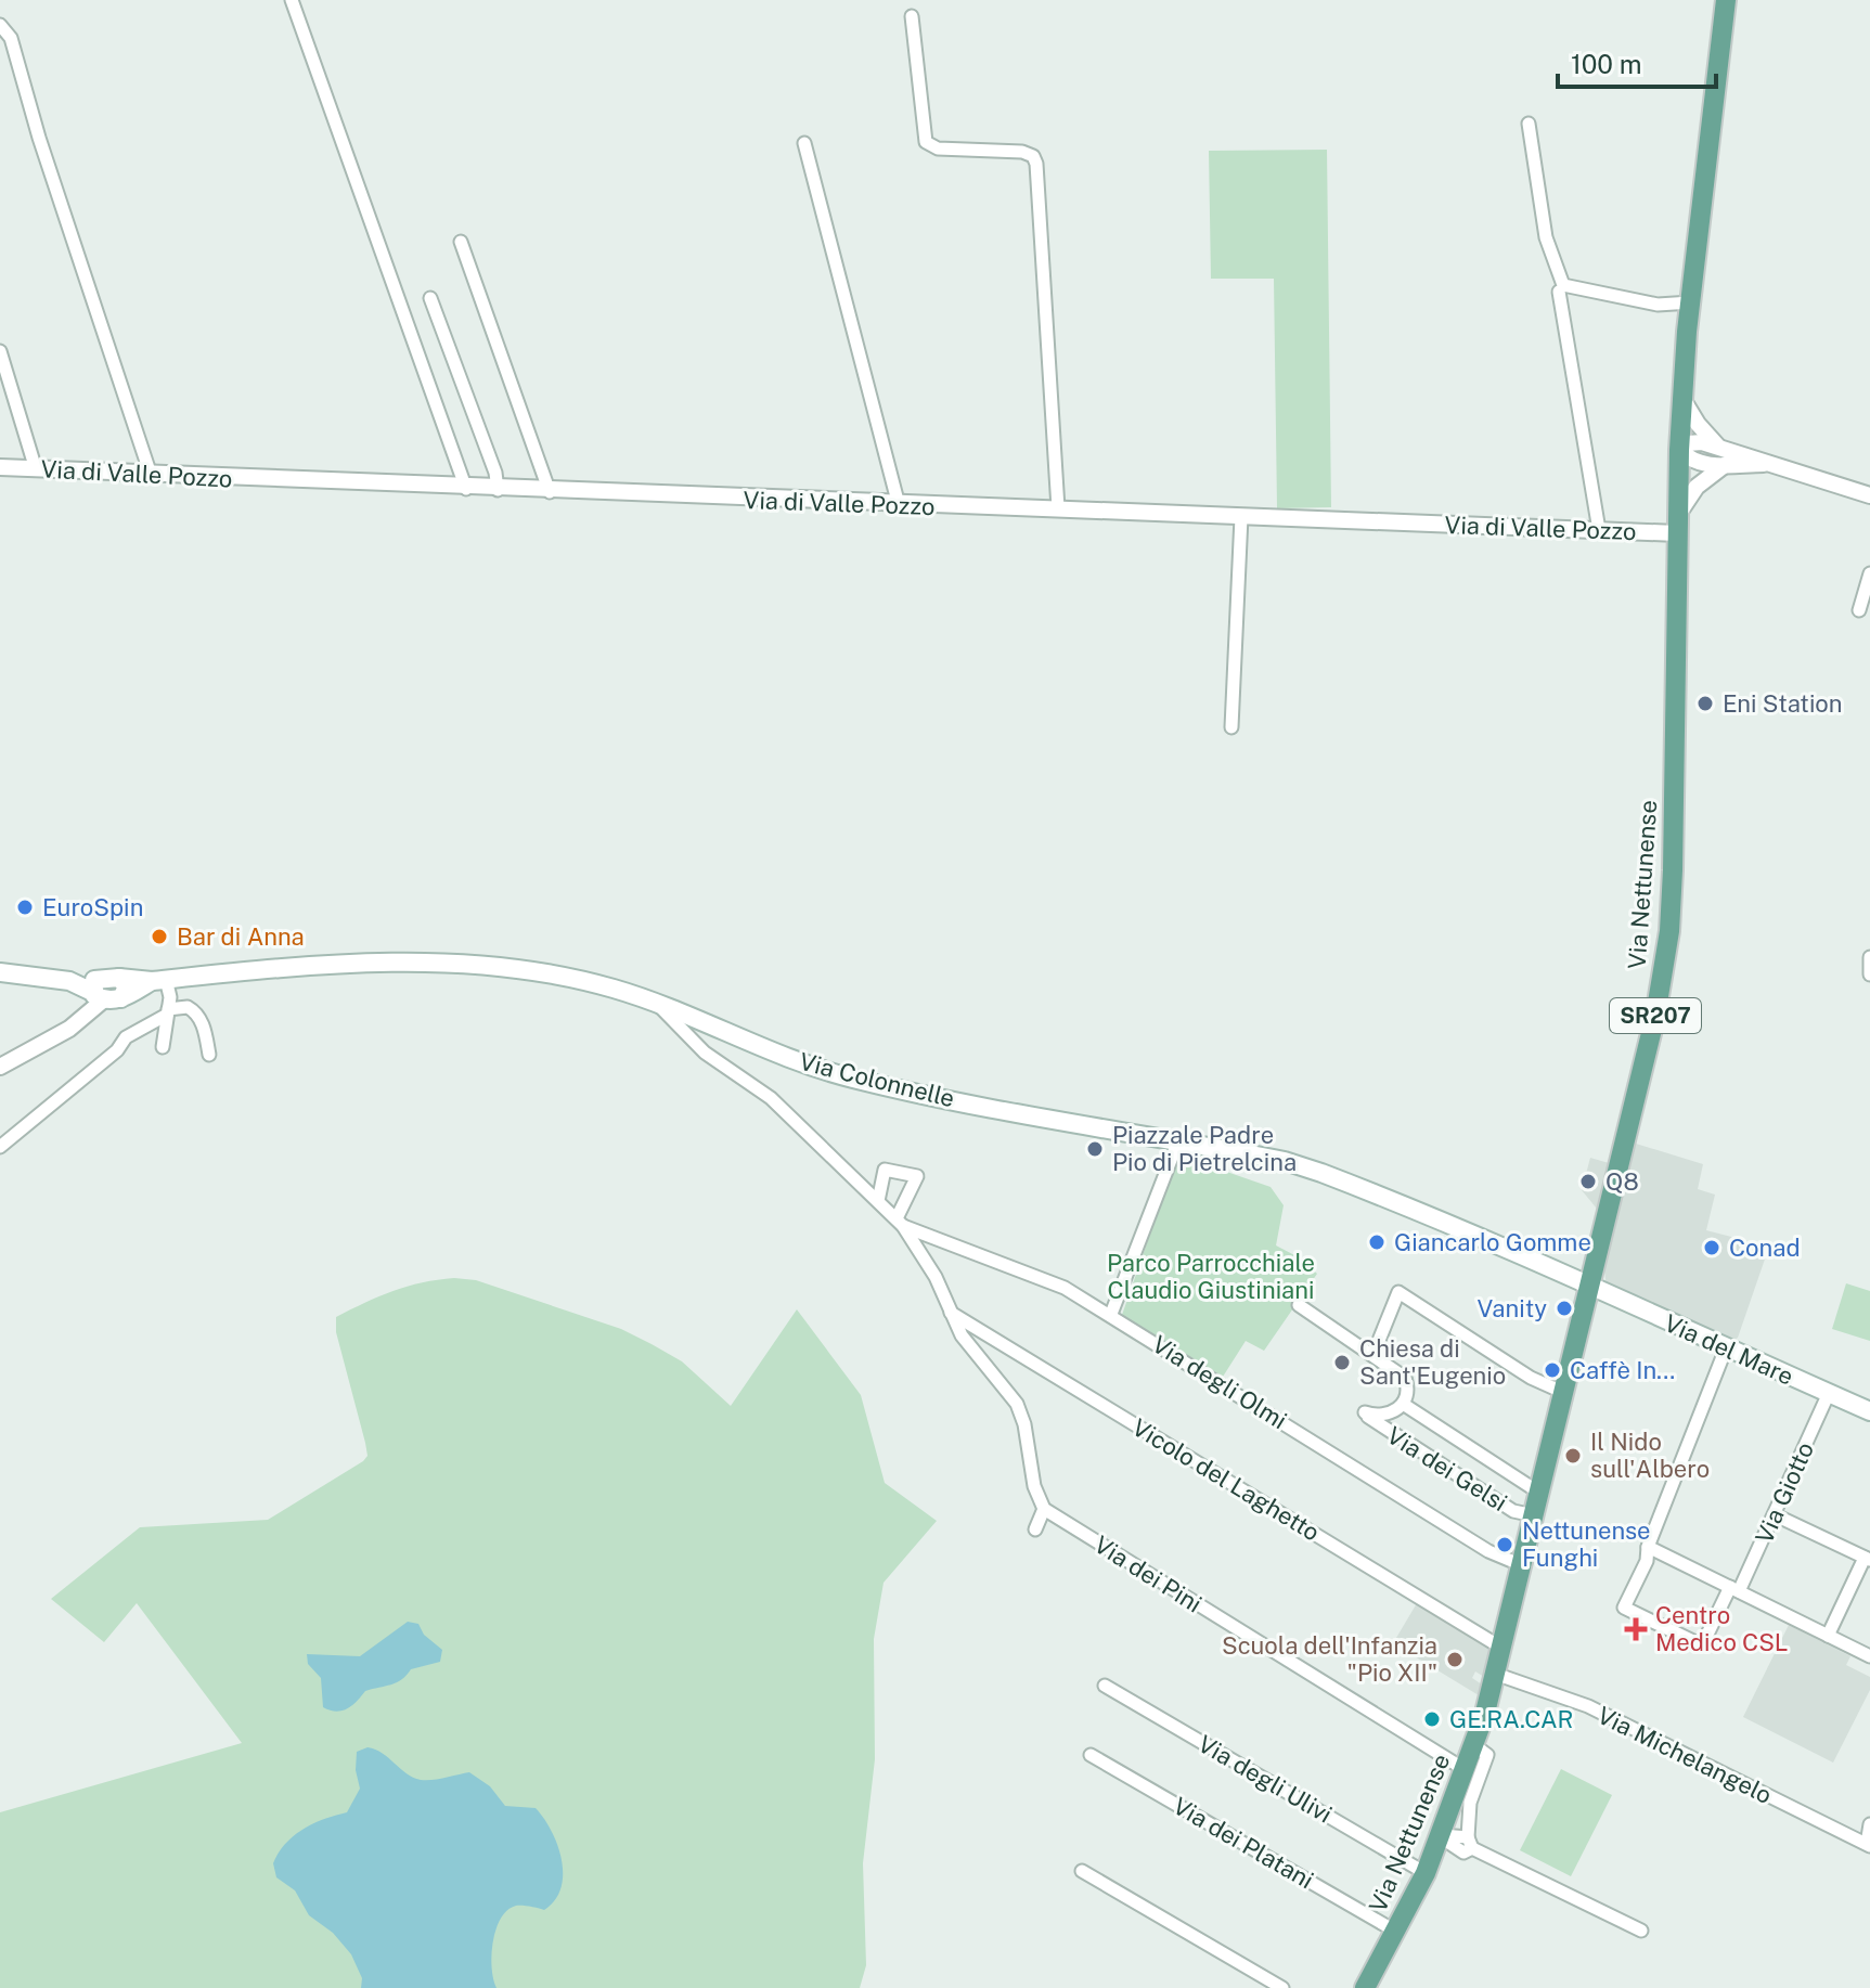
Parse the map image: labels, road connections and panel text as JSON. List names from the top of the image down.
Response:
{
  "streets": {
    "main road": [
      "Via Nettunense",
      "SR207",
      "Via Colonnelle",
      "Via del Mare"
    ],
    "street": [
      "Via di Valle Pozzo",
      "Via degli Olmi",
      "Via dei Gelsi",
      "Vicolo del Laghetto",
      "Via Giotto",
      "Via dei Pini",
      "Via Michelangelo",
      "Via degli Ulivi",
      "Via dei Platani"
    ]
  },
  "crossings": [
    ["Via di Valle Pozzo", "Via Nettunense"],
    ["Via Nettunense", "Via Colonnelle"],
    ["Via Nettunense", "Via del Mare"],
    ["Via Nettunense", "Via degli Olmi"],
    ["Via Nettunense", "Via dei Gelsi"],
    ["Via Nettunense", "Vicolo del Laghetto"],
    ["Via Nettunense", "Via dei Pini"],
    ["Via Nettunense", "Via Michelangelo"],
    ["Via Nettunense", "Via degli Ulivi"],
    ["Via Nettunense", "Via dei Platani"],
    ["Via Colonnelle", "Via del Mare"],
    ["Via del Mare", "Via Giotto"]
  ],
  "parks": ["Parco Parrocchiale Claudio Giustiniani"],
  "places": {
    "other": [
      "Eni Station",
      "EuroSpin",
      "Bar di Anna",
      "Piazzale Padre Pio di Pietrelcina",
      "Q8",
      "Giancarlo Gomme",
      "Conad",
      "Vanity",
      "Chiesa di Sant'Eugenio",
      "Caffè In...",
      "Il Nido sull'Albero",
      "Nettunense Funghi",
      "Scuola dell'Infanzia \"Pio XII\"",
      "GE.RA.CAR"
    ],
    "health": ["Centro Medico CSL"]
  },
  "scale_bar": "100 m"
}
